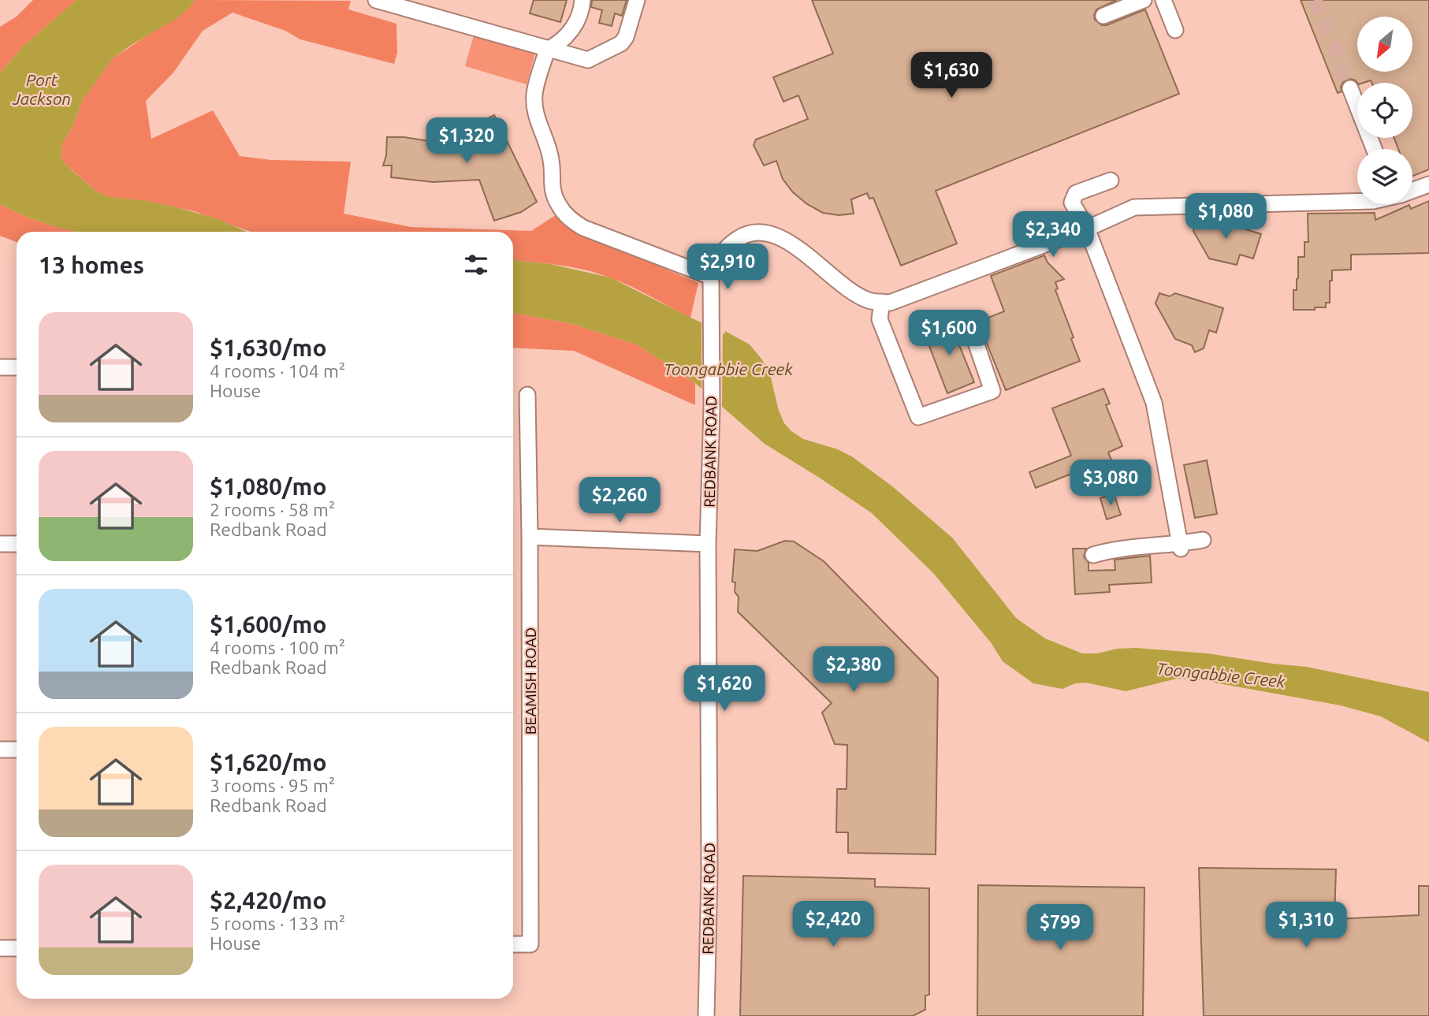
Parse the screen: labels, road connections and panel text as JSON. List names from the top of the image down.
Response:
{
  "streets": {
    "street": ["REDBANK ROAD", "BEAMISH ROAD"]
  },
  "water": ["Port Jackson", "Toongabbie Creek"],
  "north": "bottom left",
  "page": {
    "price": [
      "$1,630",
      "$1,320",
      "$1,080",
      "$2,340",
      "$2,910",
      "$1,600",
      "$3,080",
      "$2,260",
      "$2,380",
      "$1,620",
      "$2,420",
      "$1,310",
      "$799"
    ],
    "heading": "13 homes",
    "list": [
      {
        "name": "$1,630/mo",
        "note": "4 rooms · 104 m² · House"
      },
      {
        "name": "$1,080/mo",
        "note": "2 rooms · 58 m² · Redbank Road"
      },
      {
        "name": "$1,600/mo",
        "note": "4 rooms · 100 m² · Redbank Road"
      },
      {
        "name": "$1,620/mo",
        "note": "3 rooms · 95 m² · Redbank Road"
      },
      {
        "name": "$2,420/mo",
        "note": "5 rooms · 133 m² · House"
      }
    ]
  }
}
